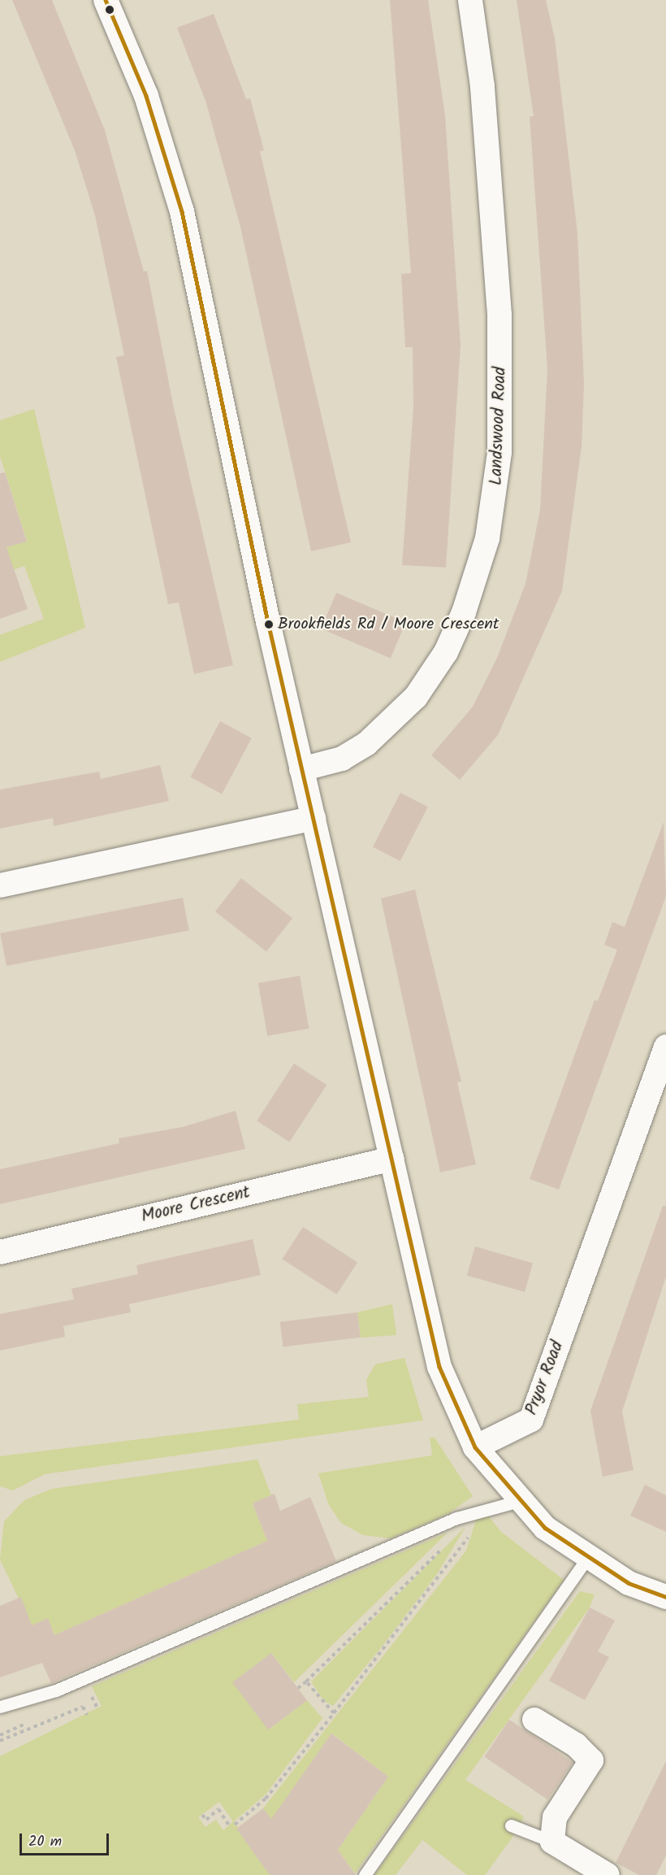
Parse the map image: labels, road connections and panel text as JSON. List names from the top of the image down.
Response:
{
  "streets": {
    "street": ["Landswood Road", "Moore Crescent", "Pryor Road"]
  },
  "places": ["Brookfields Rd / Moore Crescent"],
  "scale_bar": "20 m"
}
